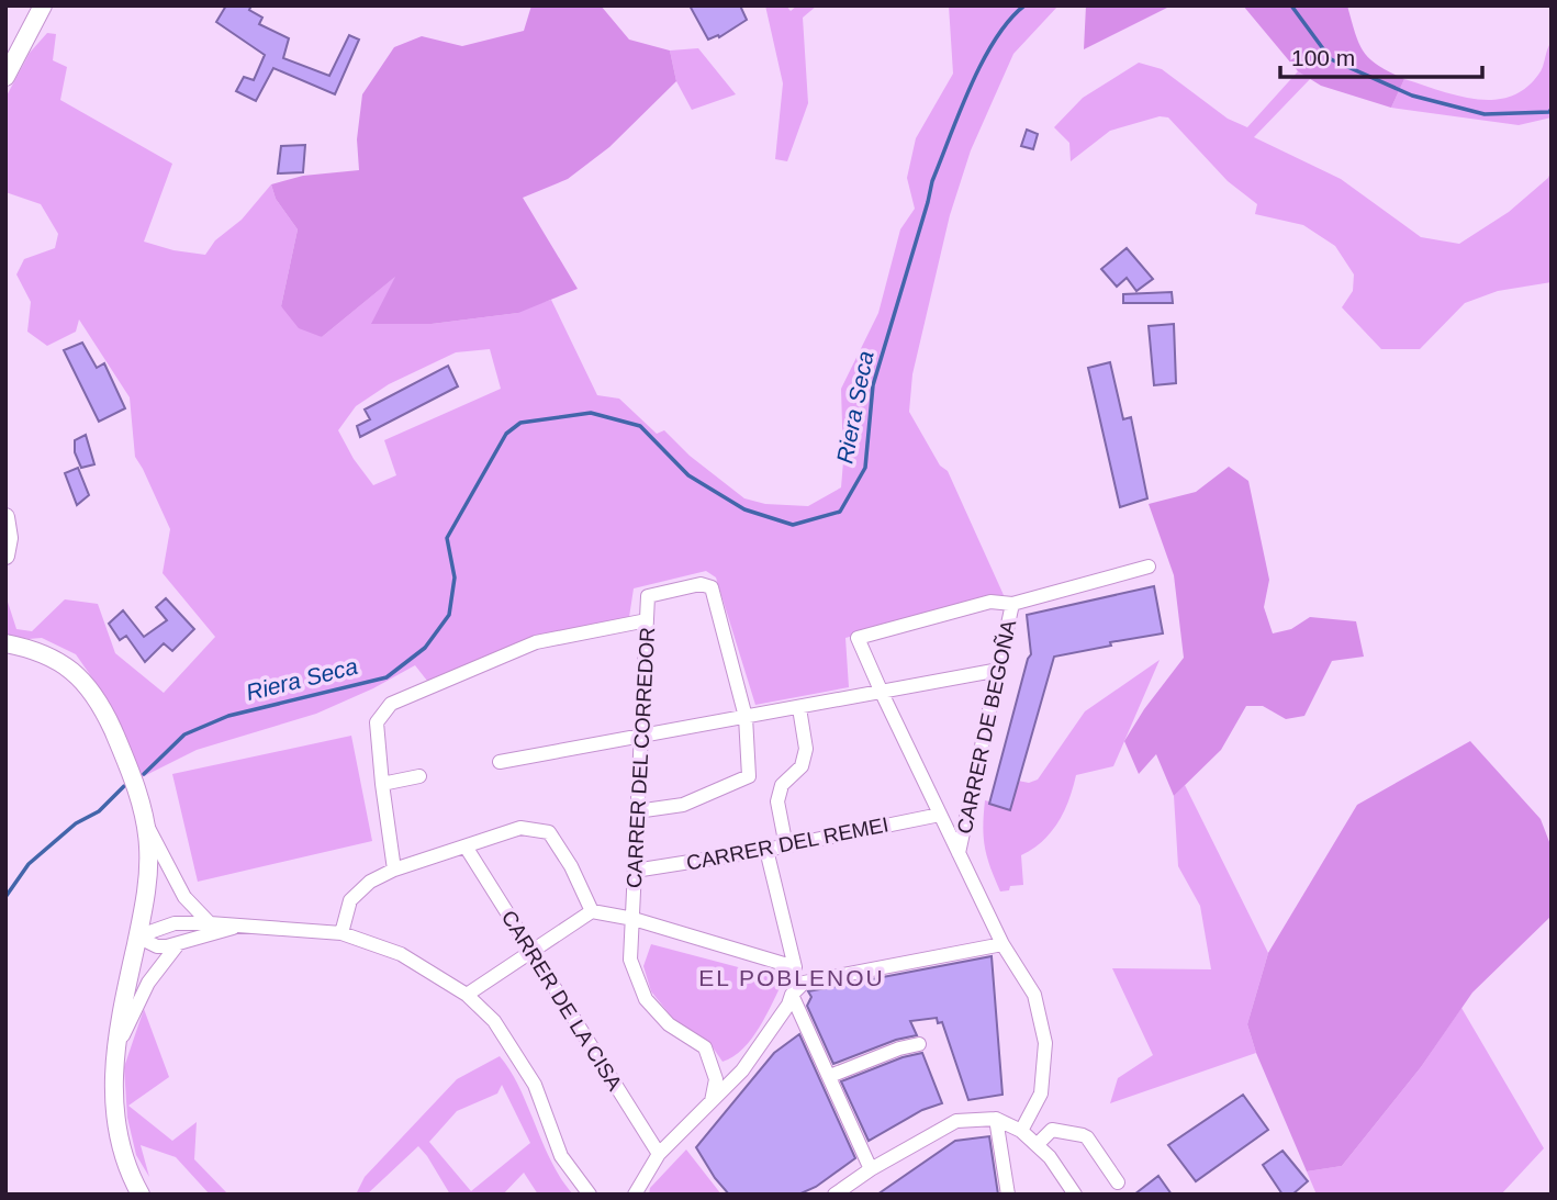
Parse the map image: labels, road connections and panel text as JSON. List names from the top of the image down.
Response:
{
  "streets": {
    "street": [
      "CARRER DE BEGOÑA",
      "CARRER DEL CORREDOR",
      "CARRER DEL REMEI",
      "CARRER DE LA CISA"
    ]
  },
  "crossings": [
    ["CARRER DE BEGOÑA", "CARRER DEL REMEI"],
    ["CARRER DEL CORREDOR", "CARRER DEL REMEI"]
  ],
  "districts": ["EL POBLENOU"],
  "water": ["Riera Seca"],
  "scale_bar": "100 m"
}
